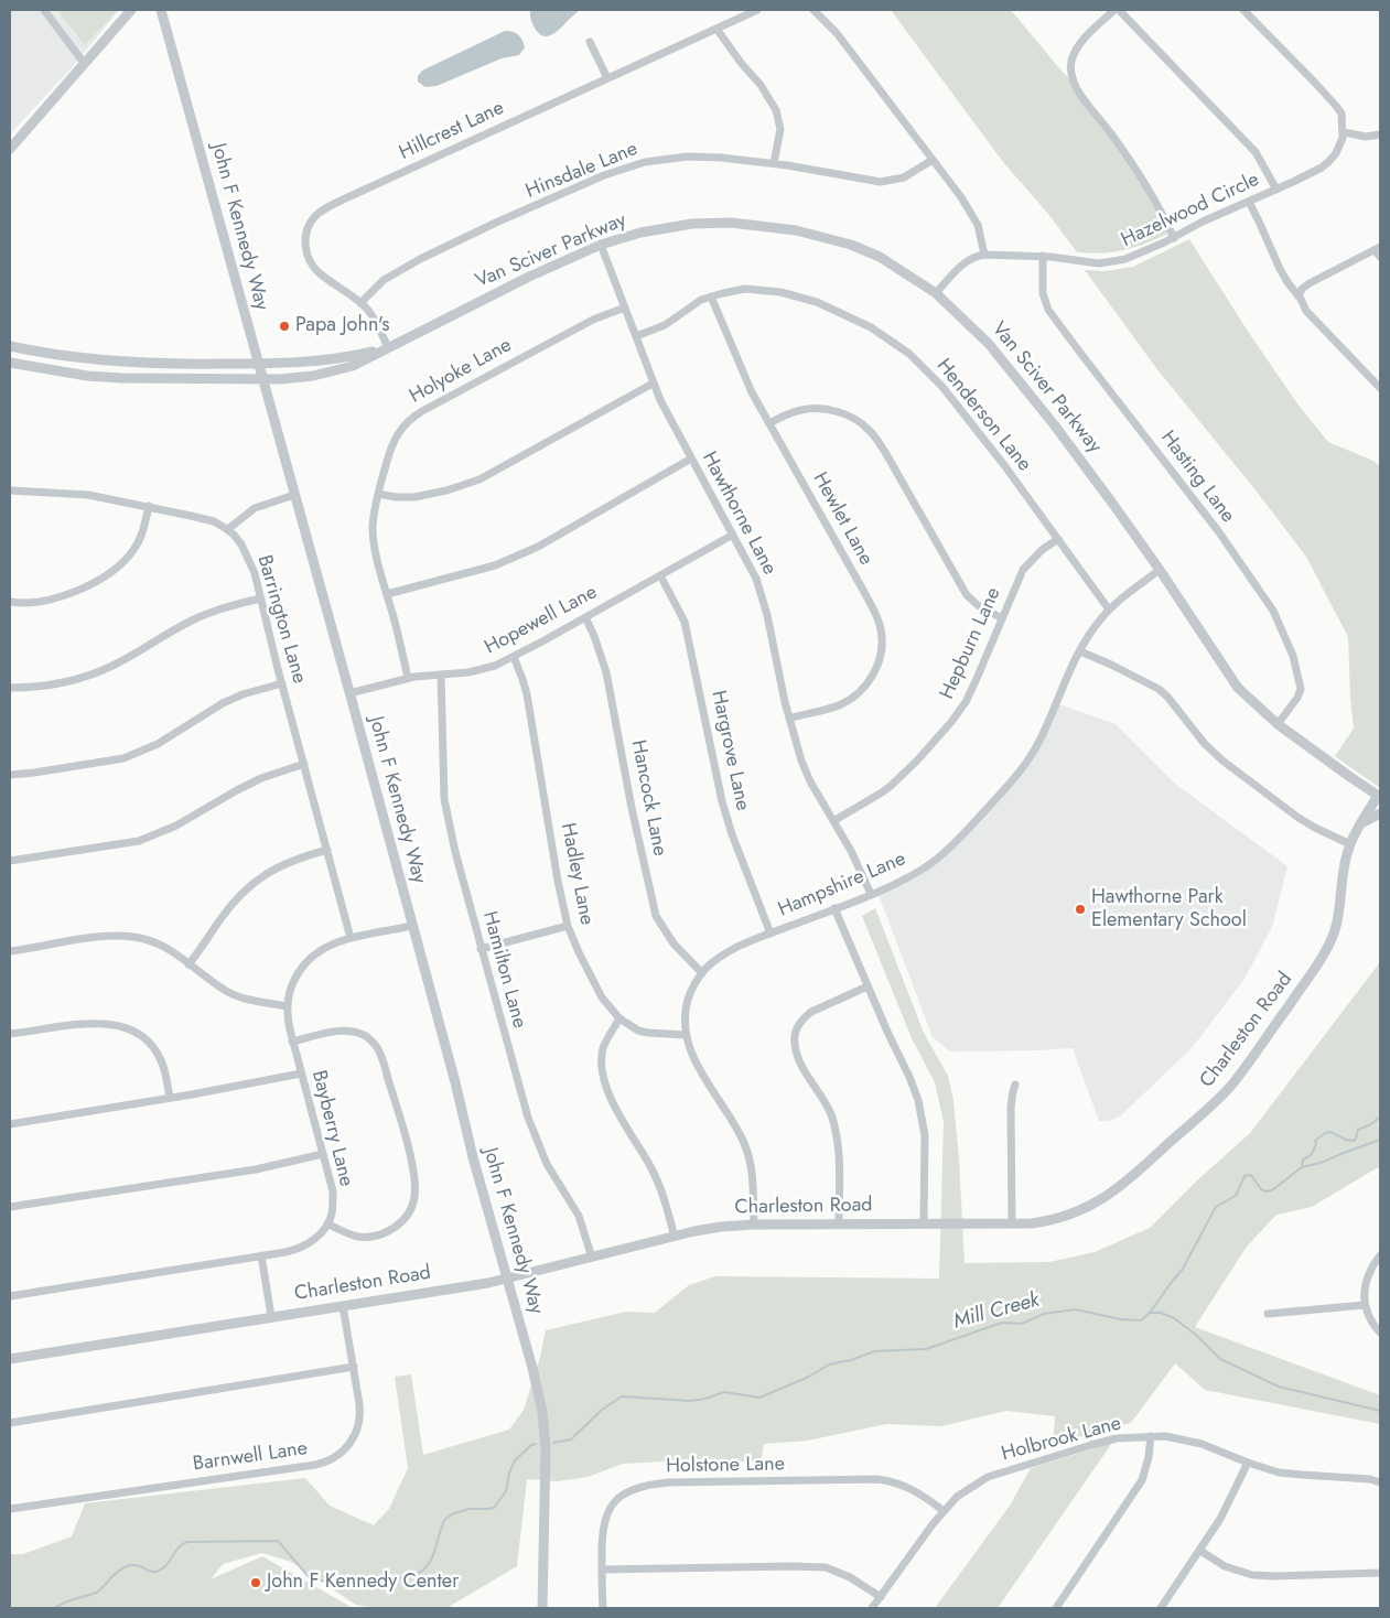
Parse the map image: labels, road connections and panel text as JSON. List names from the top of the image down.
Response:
{
  "streets": {
    "street": [
      "Hillcrest Lane",
      "Hinsdale Lane",
      "Hazelwood Circle",
      "John F Kennedy Way",
      "Van Sciver Parkway",
      "Holyoke Lane",
      "Henderson Lane",
      "Hasting Lane",
      "Hawthorne Lane",
      "Hewlet Lane",
      "Barrington Lane",
      "Hopewell Lane",
      "Hepburn Lane",
      "Hargrove Lane",
      "Hancock Lane",
      "Hadley Lane",
      "Hampshire Lane",
      "Hamilton Lane",
      "Charleston Road",
      "Bayberry Lane",
      "Holbrook Lane",
      "Barnwell Lane",
      "Holstone Lane"
    ]
  },
  "crossings": [
    ["Hillcrest Lane", "Hinsdale Lane"],
    ["Hillcrest Lane", "Van Sciver Parkway"],
    ["Hazelwood Circle", "Van Sciver Parkway"],
    ["Hazelwood Circle", "Hasting Lane"],
    ["John F Kennedy Way", "Van Sciver Parkway"],
    ["John F Kennedy Way", "Hopewell Lane"],
    ["John F Kennedy Way", "Charleston Road"],
    ["John F Kennedy Way", "Bayberry Lane"],
    ["Van Sciver Parkway", "Hasting Lane"],
    ["Van Sciver Parkway", "Hawthorne Lane"],
    ["Van Sciver Parkway", "Hampshire Lane"],
    ["Van Sciver Parkway", "Charleston Road"],
    ["Holyoke Lane", "Hawthorne Lane"],
    ["Holyoke Lane", "Hopewell Lane"],
    ["Henderson Lane", "Hawthorne Lane"],
    ["Henderson Lane", "Hewlet Lane"],
    ["Henderson Lane", "Hepburn Lane"],
    ["Henderson Lane", "Hampshire Lane"],
    ["Hawthorne Lane", "Hewlet Lane"],
    ["Hawthorne Lane", "Hopewell Lane"],
    ["Hawthorne Lane", "Hepburn Lane"],
    ["Hawthorne Lane", "Hampshire Lane"],
    ["Barrington Lane", "Bayberry Lane"],
    ["Hopewell Lane", "Hargrove Lane"],
    ["Hopewell Lane", "Hancock Lane"],
    ["Hopewell Lane", "Hadley Lane"],
    ["Hopewell Lane", "Hamilton Lane"],
    ["Hargrove Lane", "Hampshire Lane"],
    ["Hancock Lane", "Hampshire Lane"],
    ["Hadley Lane", "Hampshire Lane"],
    ["Hampshire Lane", "Charleston Road"],
    ["Hamilton Lane", "Charleston Road"],
    ["Charleston Road", "Barnwell Lane"],
    ["Holbrook Lane", "Holstone Lane"]
  ],
  "water": ["Mill Creek"],
  "places": ["Papa John's", "Hawthorne Park Elementary School", "John F Kennedy Center"]
}
